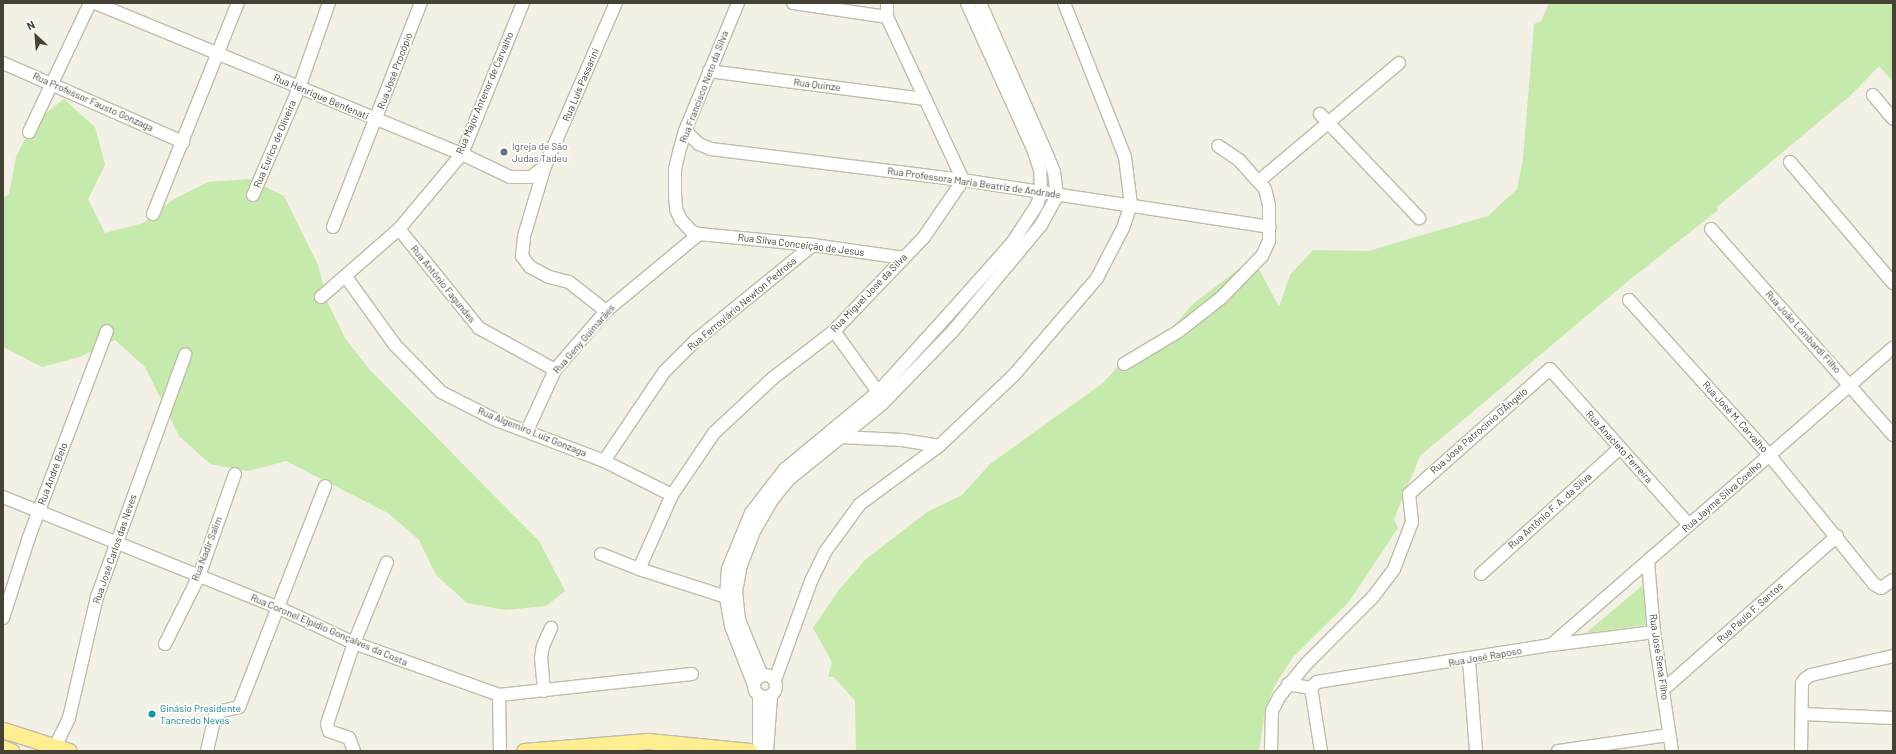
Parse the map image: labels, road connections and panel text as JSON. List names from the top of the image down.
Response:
{
  "streets": {
    "street": [
      "Rua José Procópio",
      "Rua Luís Passarini",
      "Rua Quinze",
      "Rua Francisco Neto da Silva",
      "Rua Major Antenor de Carvalho",
      "Rua Henrique Benfenati",
      "Rua Professor Fausto Gonzaga",
      "Rua Eurico de Oliveira",
      "Rua Professora Maria Beatriz de Andrade",
      "Rua Silva Conceição de Jesus",
      "Rua Antônio Fagundes",
      "Rua Miguel José da Silva",
      "Rua Ferroviário Newton Pedrosa",
      "Rua João Lombardi Filho",
      "Rua Geny Guimarães",
      "Rua José M. Carvalho",
      "Rua José Patrocínio D'Ângelo",
      "Rua Algemiro Luiz Gonzaga",
      "Rua Anacleto Ferreira",
      "Rua André Belo",
      "Rua Jayme Silva Coelho",
      "Rua Antônio F. A. da Silva",
      "Rua José Carlos das Neves",
      "Rua Nadir Salim",
      "Rua Paulo F. Santos",
      "Rua Coronel Elpídio Gonçalves da Costa",
      "Rua José Raposo",
      "Rua José Sena Filho"
    ]
  },
  "crossings": [
    ["Rua José Procópio", "Rua Henrique Benfenati"],
    ["Rua Luís Passarini", "Rua Henrique Benfenati"],
    ["Rua Luís Passarini", "Rua Geny Guimarães"],
    ["Rua Quinze", "Rua Francisco Neto da Silva"],
    ["Rua Francisco Neto da Silva", "Rua Professora Maria Beatriz de Andrade"],
    ["Rua Francisco Neto da Silva", "Rua Silva Conceição de Jesus"],
    ["Rua Francisco Neto da Silva", "Rua Geny Guimarães"],
    ["Rua Major Antenor de Carvalho", "Rua Henrique Benfenati"],
    ["Rua Major Antenor de Carvalho", "Rua Antônio Fagundes"],
    ["Rua Major Antenor de Carvalho", "Rua Algemiro Luiz Gonzaga"],
    ["Rua Henrique Benfenati", "Rua Eurico de Oliveira"],
    ["Rua Professora Maria Beatriz de Andrade", "Rua Miguel José da Silva"],
    ["Rua Silva Conceição de Jesus", "Rua Miguel José da Silva"],
    ["Rua Silva Conceição de Jesus", "Rua Ferroviário Newton Pedrosa"],
    ["Rua Silva Conceição de Jesus", "Rua Geny Guimarães"],
    ["Rua Antônio Fagundes", "Rua Geny Guimarães"],
    ["Rua Miguel José da Silva", "Rua Algemiro Luiz Gonzaga"],
    ["Rua Ferroviário Newton Pedrosa", "Rua Algemiro Luiz Gonzaga"],
    ["Rua João Lombardi Filho", "Rua Jayme Silva Coelho"],
    ["Rua Geny Guimarães", "Rua Algemiro Luiz Gonzaga"],
    ["Rua José M. Carvalho", "Rua Jayme Silva Coelho"],
    ["Rua José M. Carvalho", "Rua Paulo F. Santos"],
    ["Rua José Patrocínio D'Ângelo", "Rua Anacleto Ferreira"],
    ["Rua José Patrocínio D'Ângelo", "Rua José Raposo"],
    ["Rua Anacleto Ferreira", "Rua Jayme Silva Coelho"],
    ["Rua Anacleto Ferreira", "Rua Antônio F. A. da Silva"],
    ["Rua André Belo", "Rua Coronel Elpídio Gonçalves da Costa"],
    ["Rua Jayme Silva Coelho", "Rua José Raposo"],
    ["Rua Jayme Silva Coelho", "Rua José Sena Filho"],
    ["Rua José Carlos das Neves", "Rua Coronel Elpídio Gonçalves da Costa"],
    ["Rua Nadir Salim", "Rua Coronel Elpídio Gonçalves da Costa"],
    ["Rua Paulo F. Santos", "Rua José Sena Filho"],
    ["Rua José Raposo", "Rua José Sena Filho"]
  ],
  "places": ["Igreja de São Judas Tadeu", "Ginásio Presidente Tancredo Neves"],
  "north": "top left"
}
